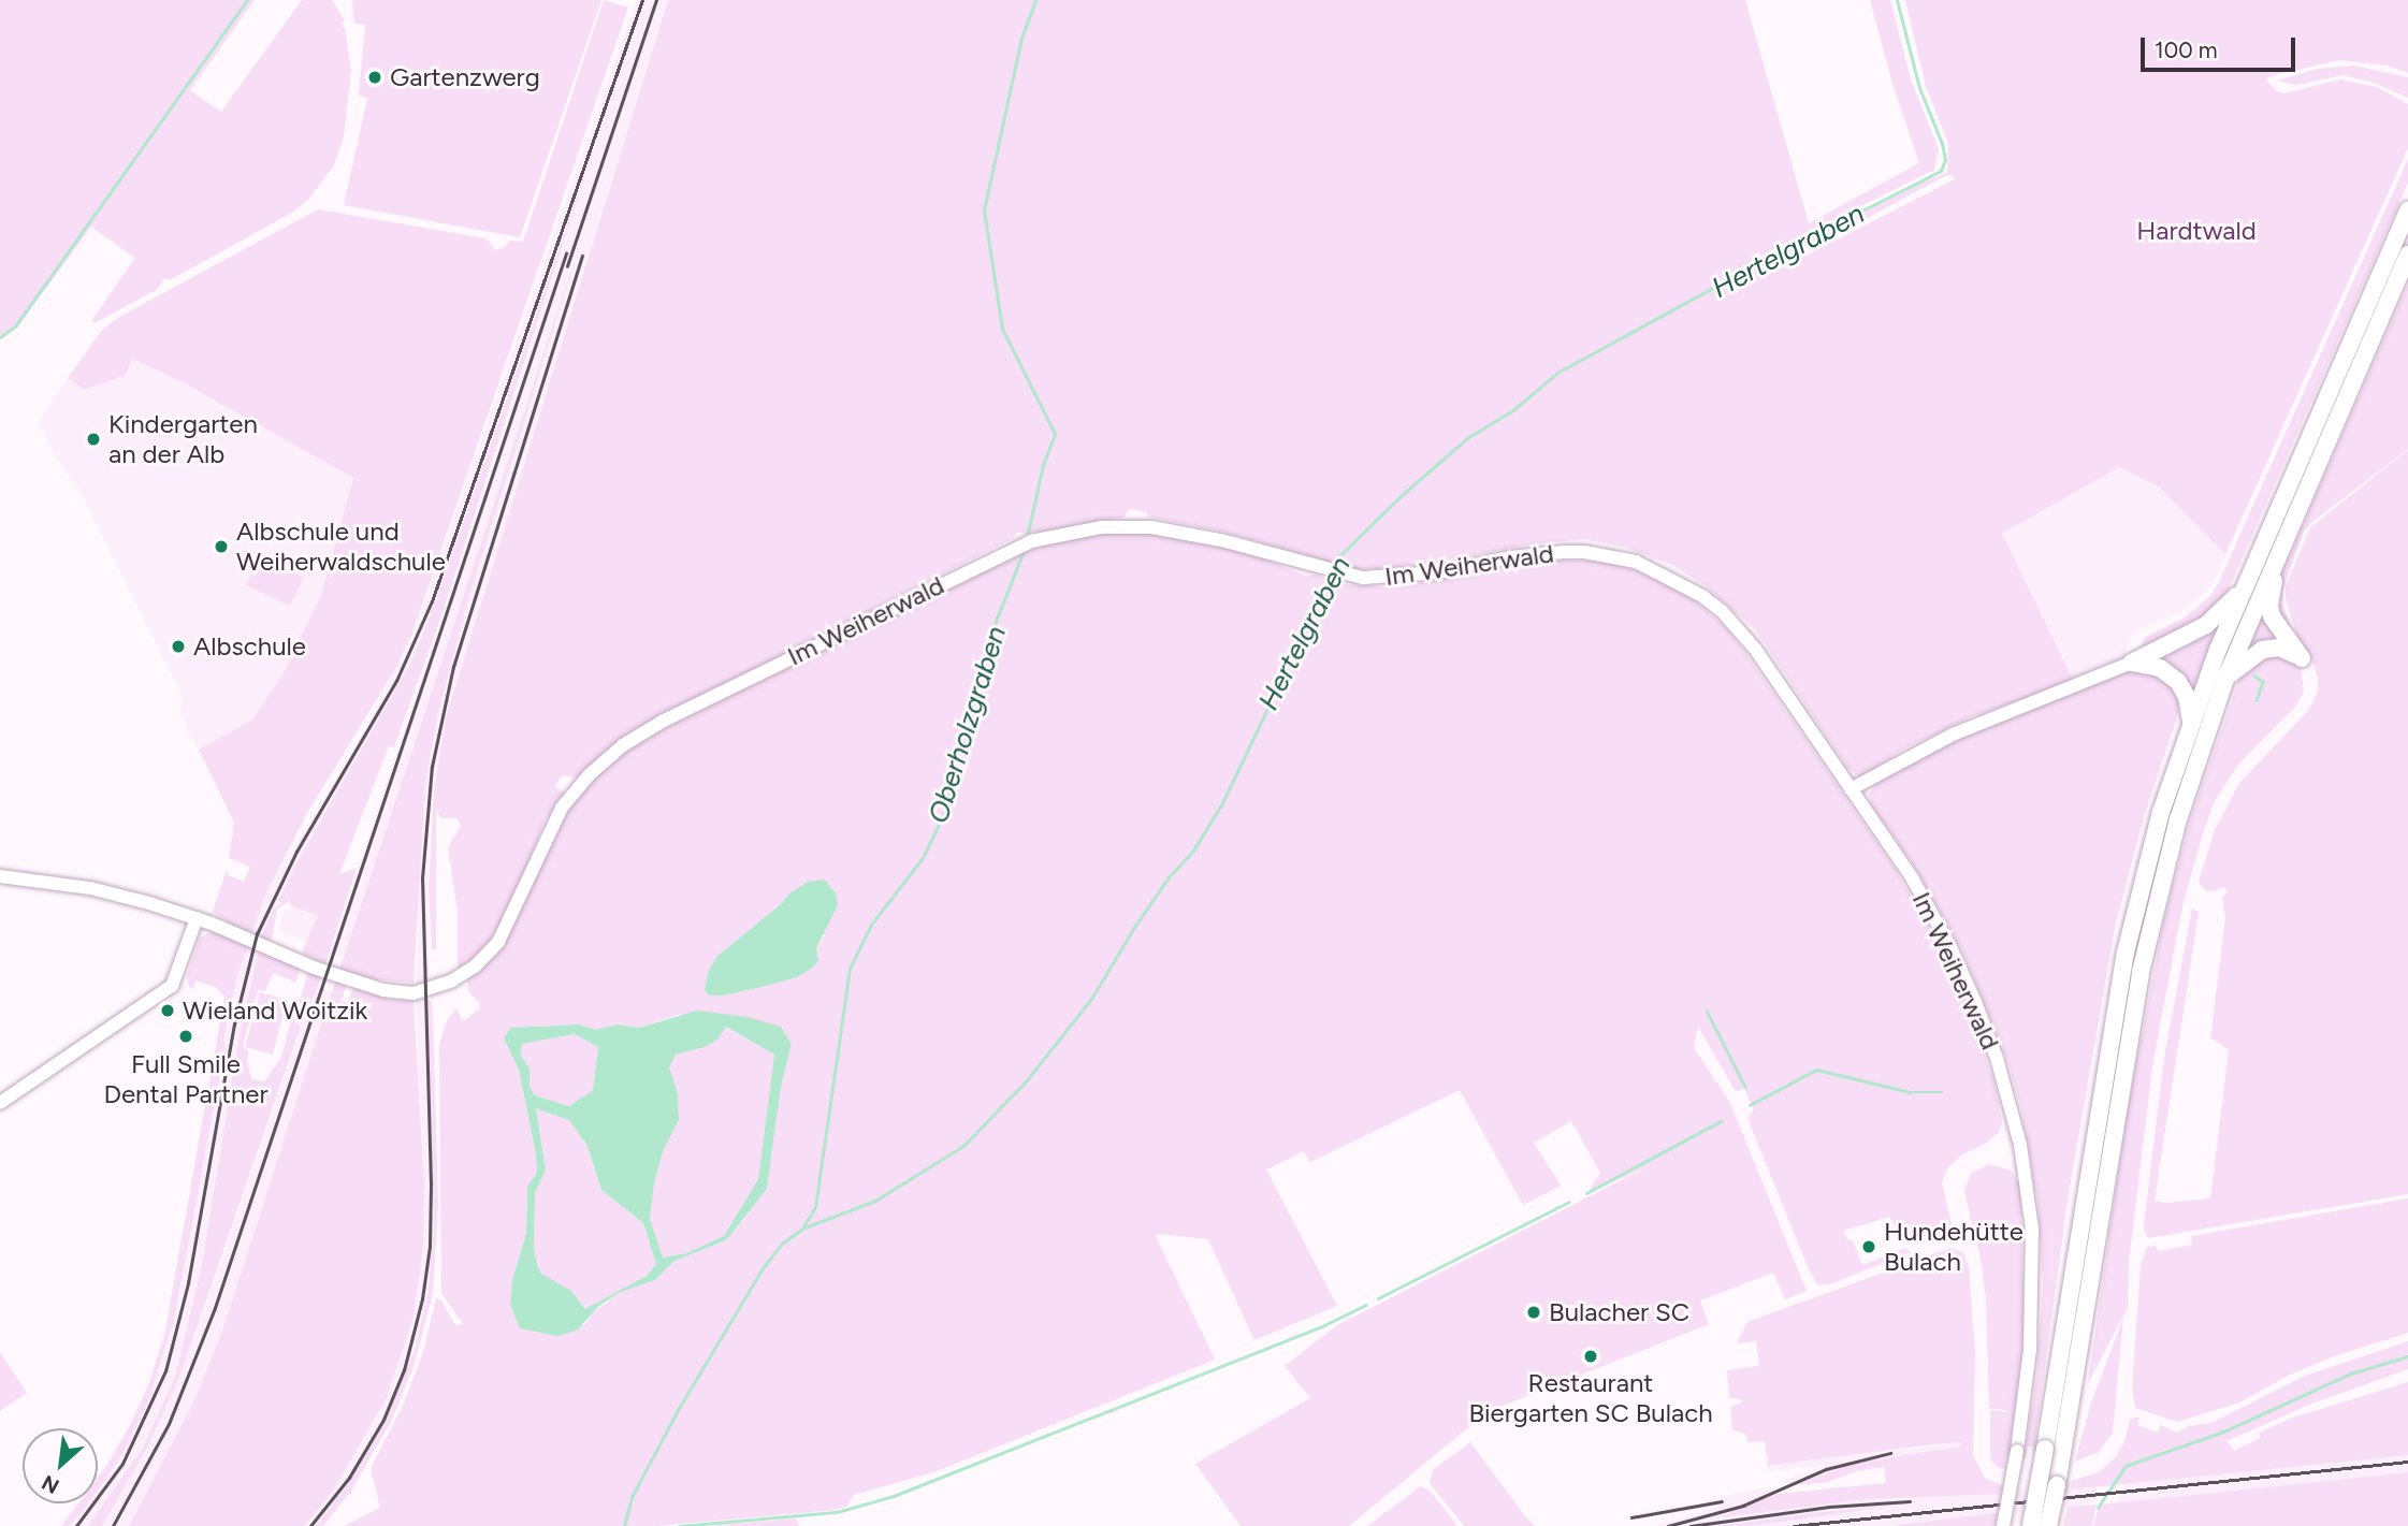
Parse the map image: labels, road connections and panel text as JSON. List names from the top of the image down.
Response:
{
  "streets": {
    "street": ["Im Weiherwald"]
  },
  "water": ["Hertelgraben", "Oberholzgraben"],
  "parks": ["Hardtwald"],
  "places": [
    "Gartenzwerg",
    "Kindergarten an der Alb",
    "Albschule und Weiherwaldschule",
    "Albschule",
    "Wieland Woitzik",
    "Full Smile Dental Partner",
    "Hundehütte Bulach",
    "Bulacher SC",
    "Restaurant Biergarten SC Bulach"
  ],
  "scale_bar": "100 m",
  "north": "bottom left"
}
